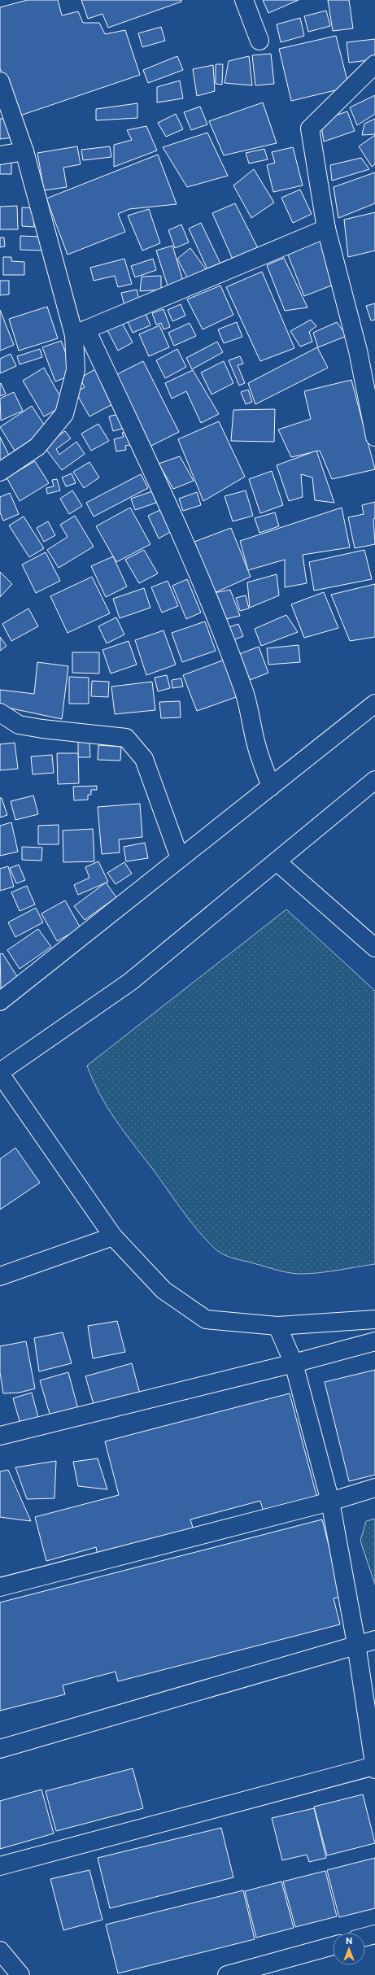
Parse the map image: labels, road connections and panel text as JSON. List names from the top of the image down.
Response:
{
  "north": "top"
}
